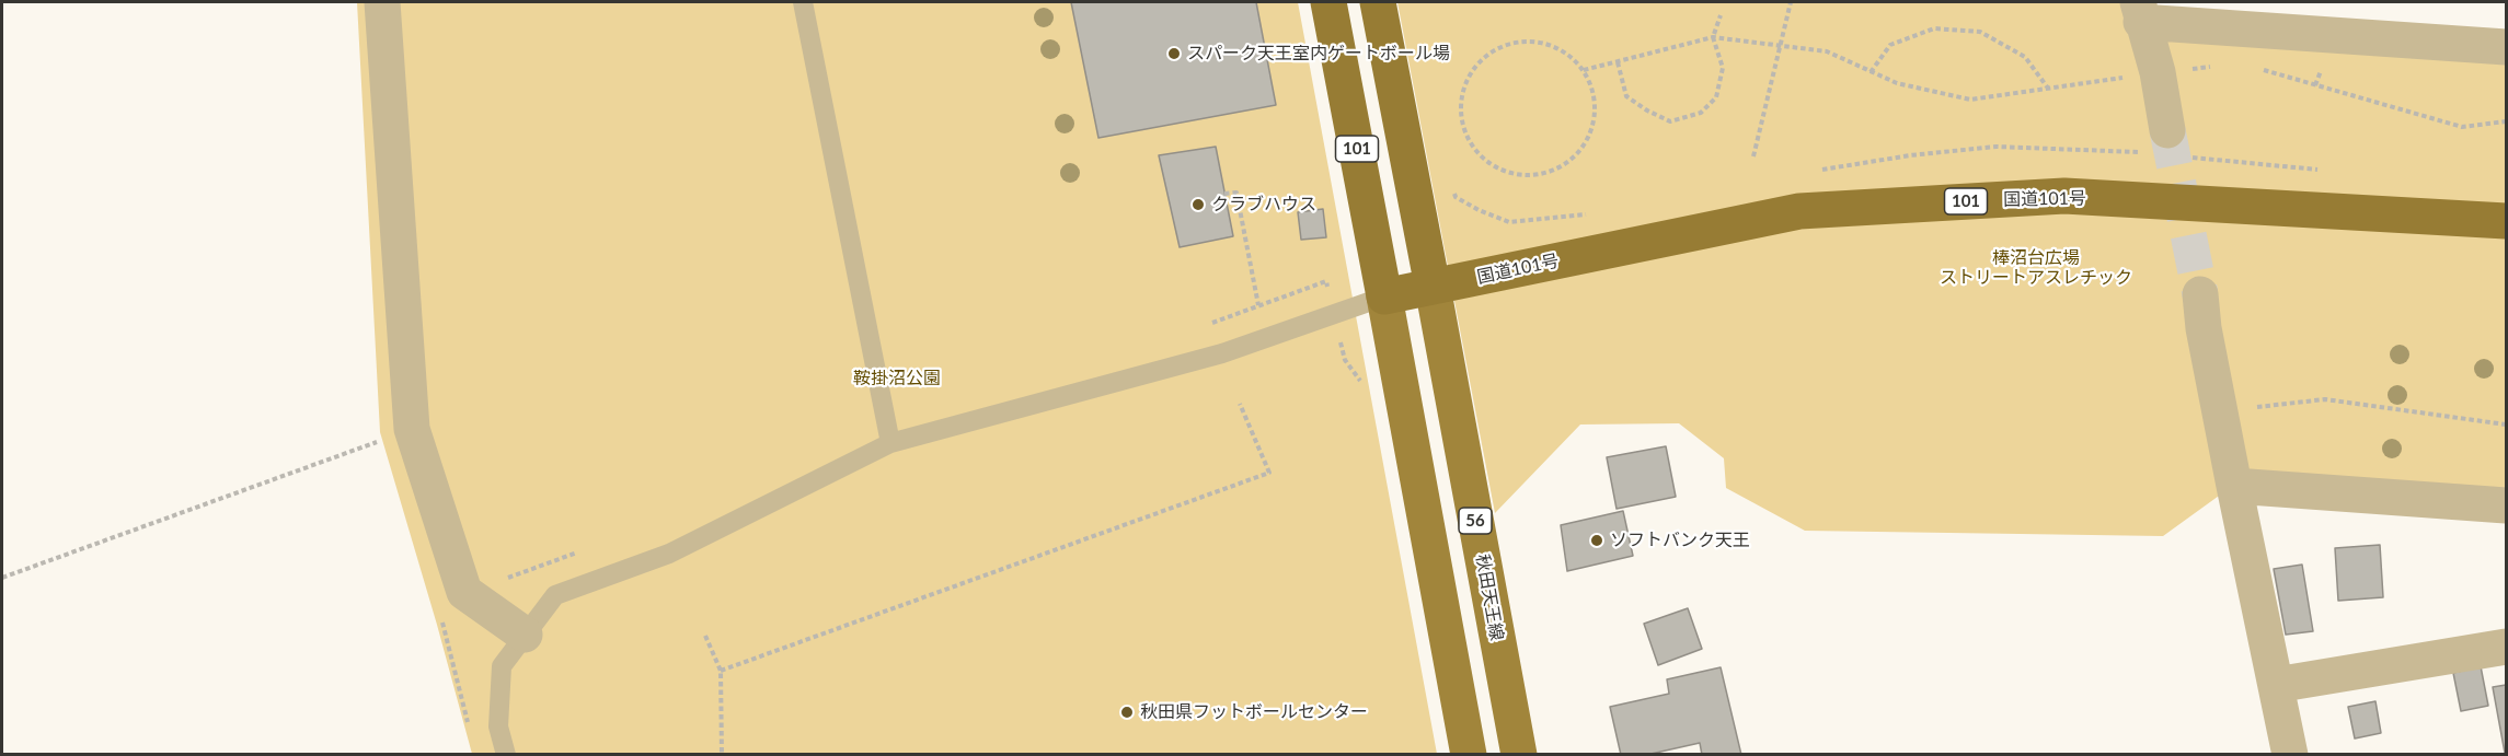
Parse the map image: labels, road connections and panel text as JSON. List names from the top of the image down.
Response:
{
  "streets": {
    "highway": ["101", "国道101号"],
    "main road": ["56", "秋田天王線"]
  },
  "crossings": [
    ["101", "国道101号"],
    ["101", "秋田天王線"],
    ["国道101号", "秋田天王線"]
  ],
  "parks": ["棒沼台広場 ストリートアスレチック", "鞍掛沼公園"],
  "places": [
    "スパーク天王室内ゲートボール場",
    "クラブハウス",
    "ソフトバンク天王",
    "秋田県フットボールセンター"
  ]
}
